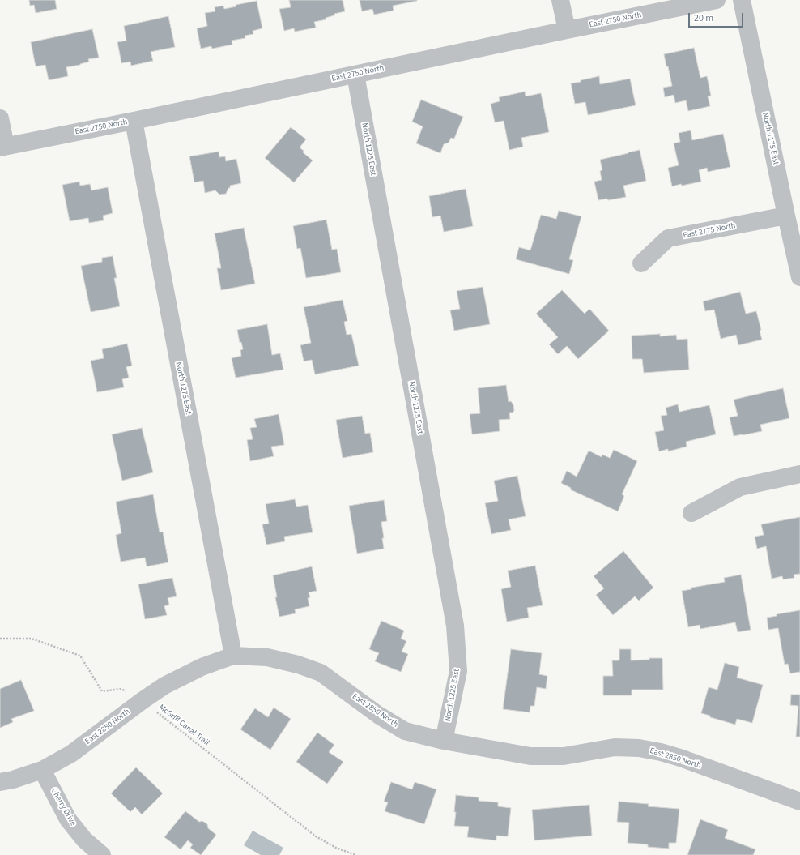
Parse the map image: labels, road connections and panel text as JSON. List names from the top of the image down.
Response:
{
  "streets": {
    "street": [
      "East 2750 North",
      "North 1175 East",
      "North 1225 East",
      "East 2775 North",
      "North 1275 East",
      "East 2850 North",
      "Cherry Drive"
    ],
    "path": ["McGriff Canal Trail"]
  },
  "crossings": [
    ["East 2750 North", "North 1225 East"],
    ["East 2750 North", "North 1275 East"],
    ["North 1175 East", "East 2775 North"],
    ["North 1225 East", "East 2850 North"],
    ["North 1275 East", "East 2850 North"],
    ["East 2850 North", "McGriff Canal Trail"],
    ["East 2850 North", "Cherry Drive"]
  ],
  "scale_bar": "20 m"
}
